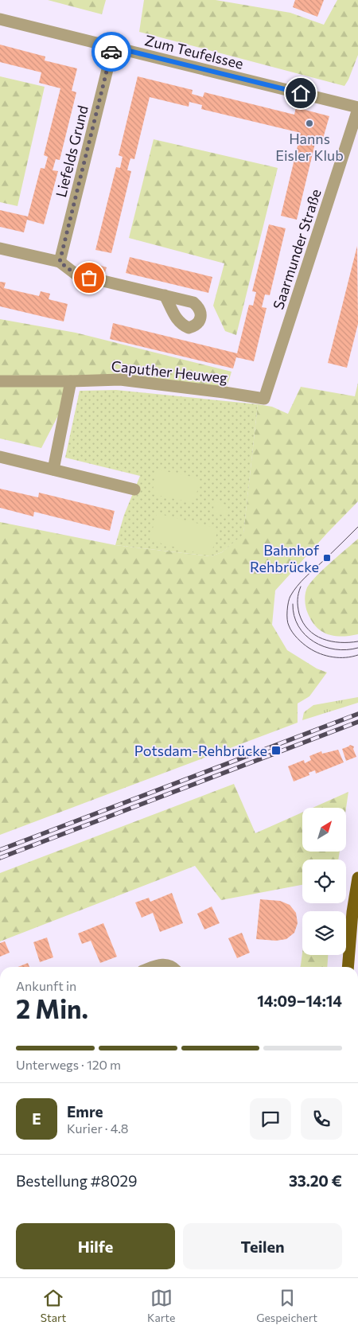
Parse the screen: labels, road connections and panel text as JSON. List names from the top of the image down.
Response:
{
  "streets": {
    "street": [
      "Zum Teufelssee",
      "Liefelds Grund",
      "Saarmunder Straße",
      "Caputher Heuweg"
    ]
  },
  "crossings": [
    ["Zum Teufelssee", "Liefelds Grund"],
    ["Zum Teufelssee", "Saarmunder Straße"],
    ["Saarmunder Straße", "Caputher Heuweg"]
  ],
  "places": {
    "other": ["Hanns Eisler Klub"],
    "transit": ["Bahnhof Rehbrücke", "Potsdam-Rehbrücke"]
  },
  "north": "top right",
  "page": {
    "heading": ["2 Min.", "Ankunft in", "14:09–14:14"],
    "panel": [
      "Emre",
      "Kurier · 4.8",
      "Bestellung #8029",
      "33.20 €"
    ],
    "bar": "Unterwegs · 120 m",
    "round": "E",
    "buttons": ["Hilfe", "Teilen"],
    "tabs": ["Start", "Karte", "Gespeichert"]
  }
}
